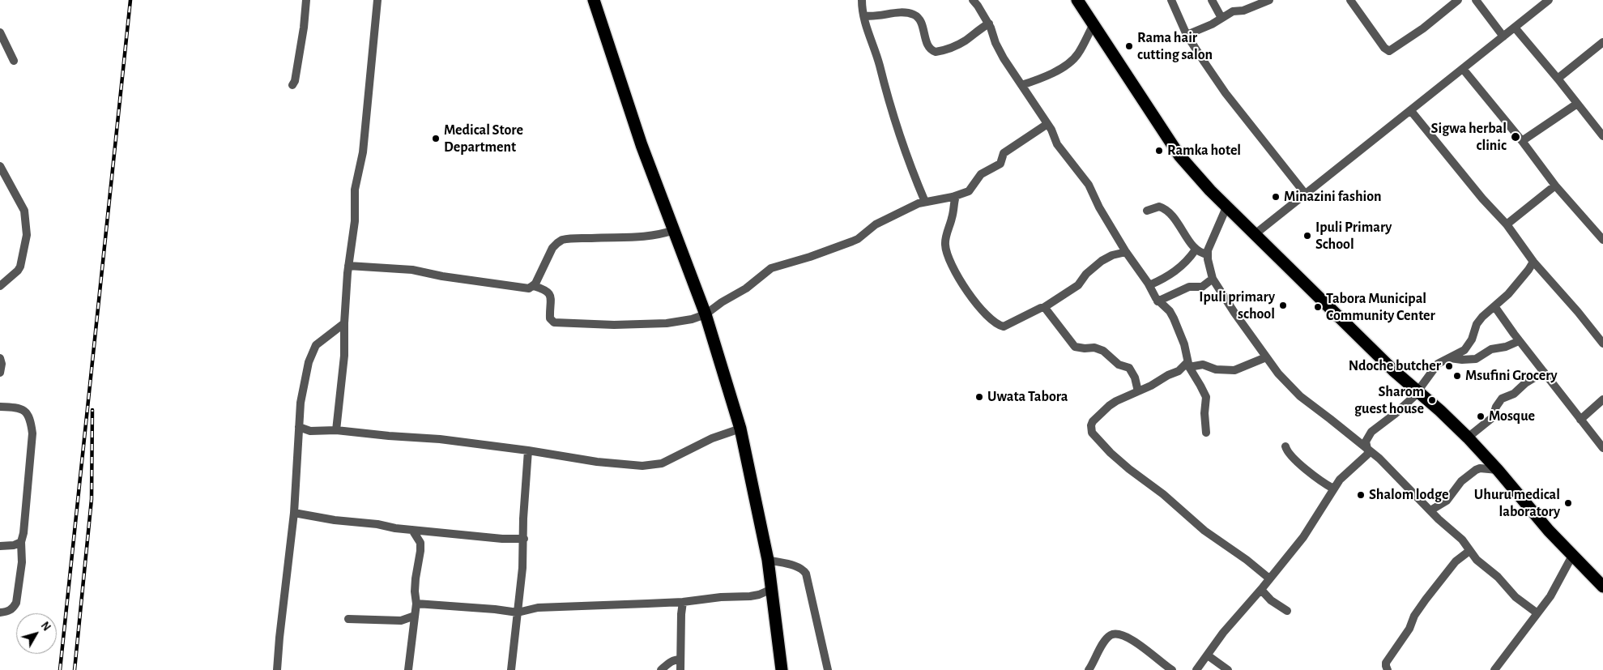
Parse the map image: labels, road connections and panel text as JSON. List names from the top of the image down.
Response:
{
  "places": [
    "Rama hair cutting salon",
    "Sigwa herbal clinic",
    "Medical Store Department",
    "Ramka hotel",
    "Minazini fashion",
    "Ipuli Primary School",
    "Ipuli primary school",
    "Tabora Municipal Community Center",
    "Ndoche butcher",
    "Msufini Grocery",
    "Uwata Tabora",
    "Sharom guest house",
    "Mosque",
    "Shalom lodge",
    "Uhuru medical laboratory"
  ],
  "north": "top right"
}
